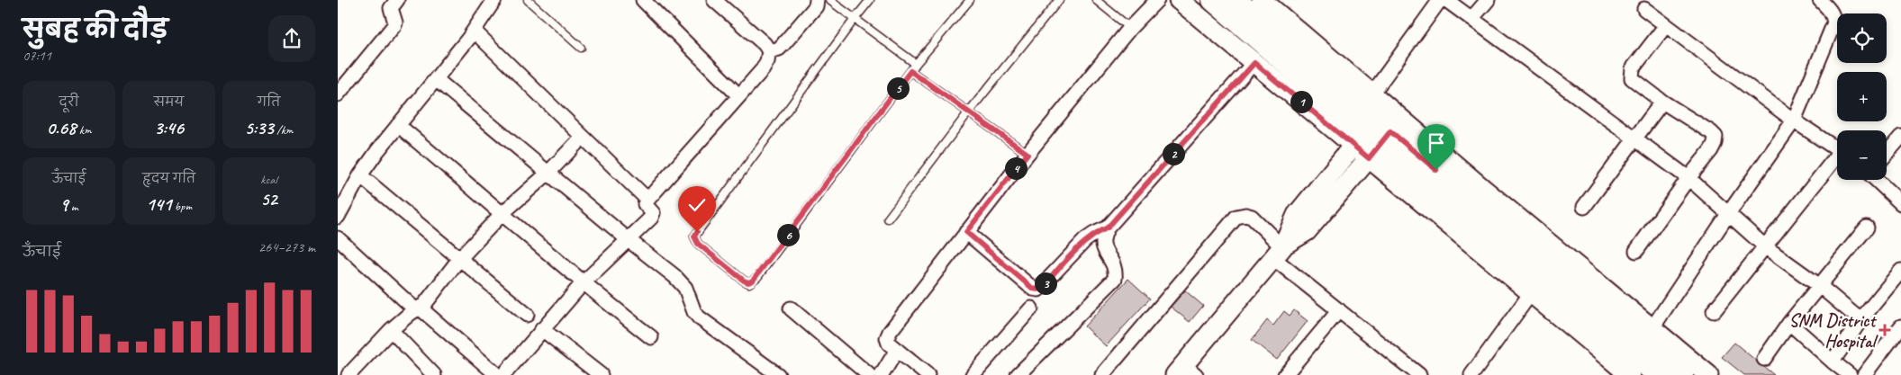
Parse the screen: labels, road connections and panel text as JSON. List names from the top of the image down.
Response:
{
  "places": {
    "health": ["SNM District Hospital"]
  },
  "page": {
    "heading": ["सुबह की दौड़", "07:11"],
    "map_buttons": ["+", "−"],
    "stats": [
      ["दूरी", "0.68 km"],
      ["समय", "3:46"],
      ["गति", "5:33 /km"],
      ["ऊँचाई", "9 m"],
      ["हृदय गति", "141 bpm"],
      ["kcal", "52"]
    ],
    "pins": [
      "5",
      "1",
      "2",
      "4",
      "6",
      "3"
    ],
    "chart": ["ऊँचाई", "264–273 m"]
  }
}
